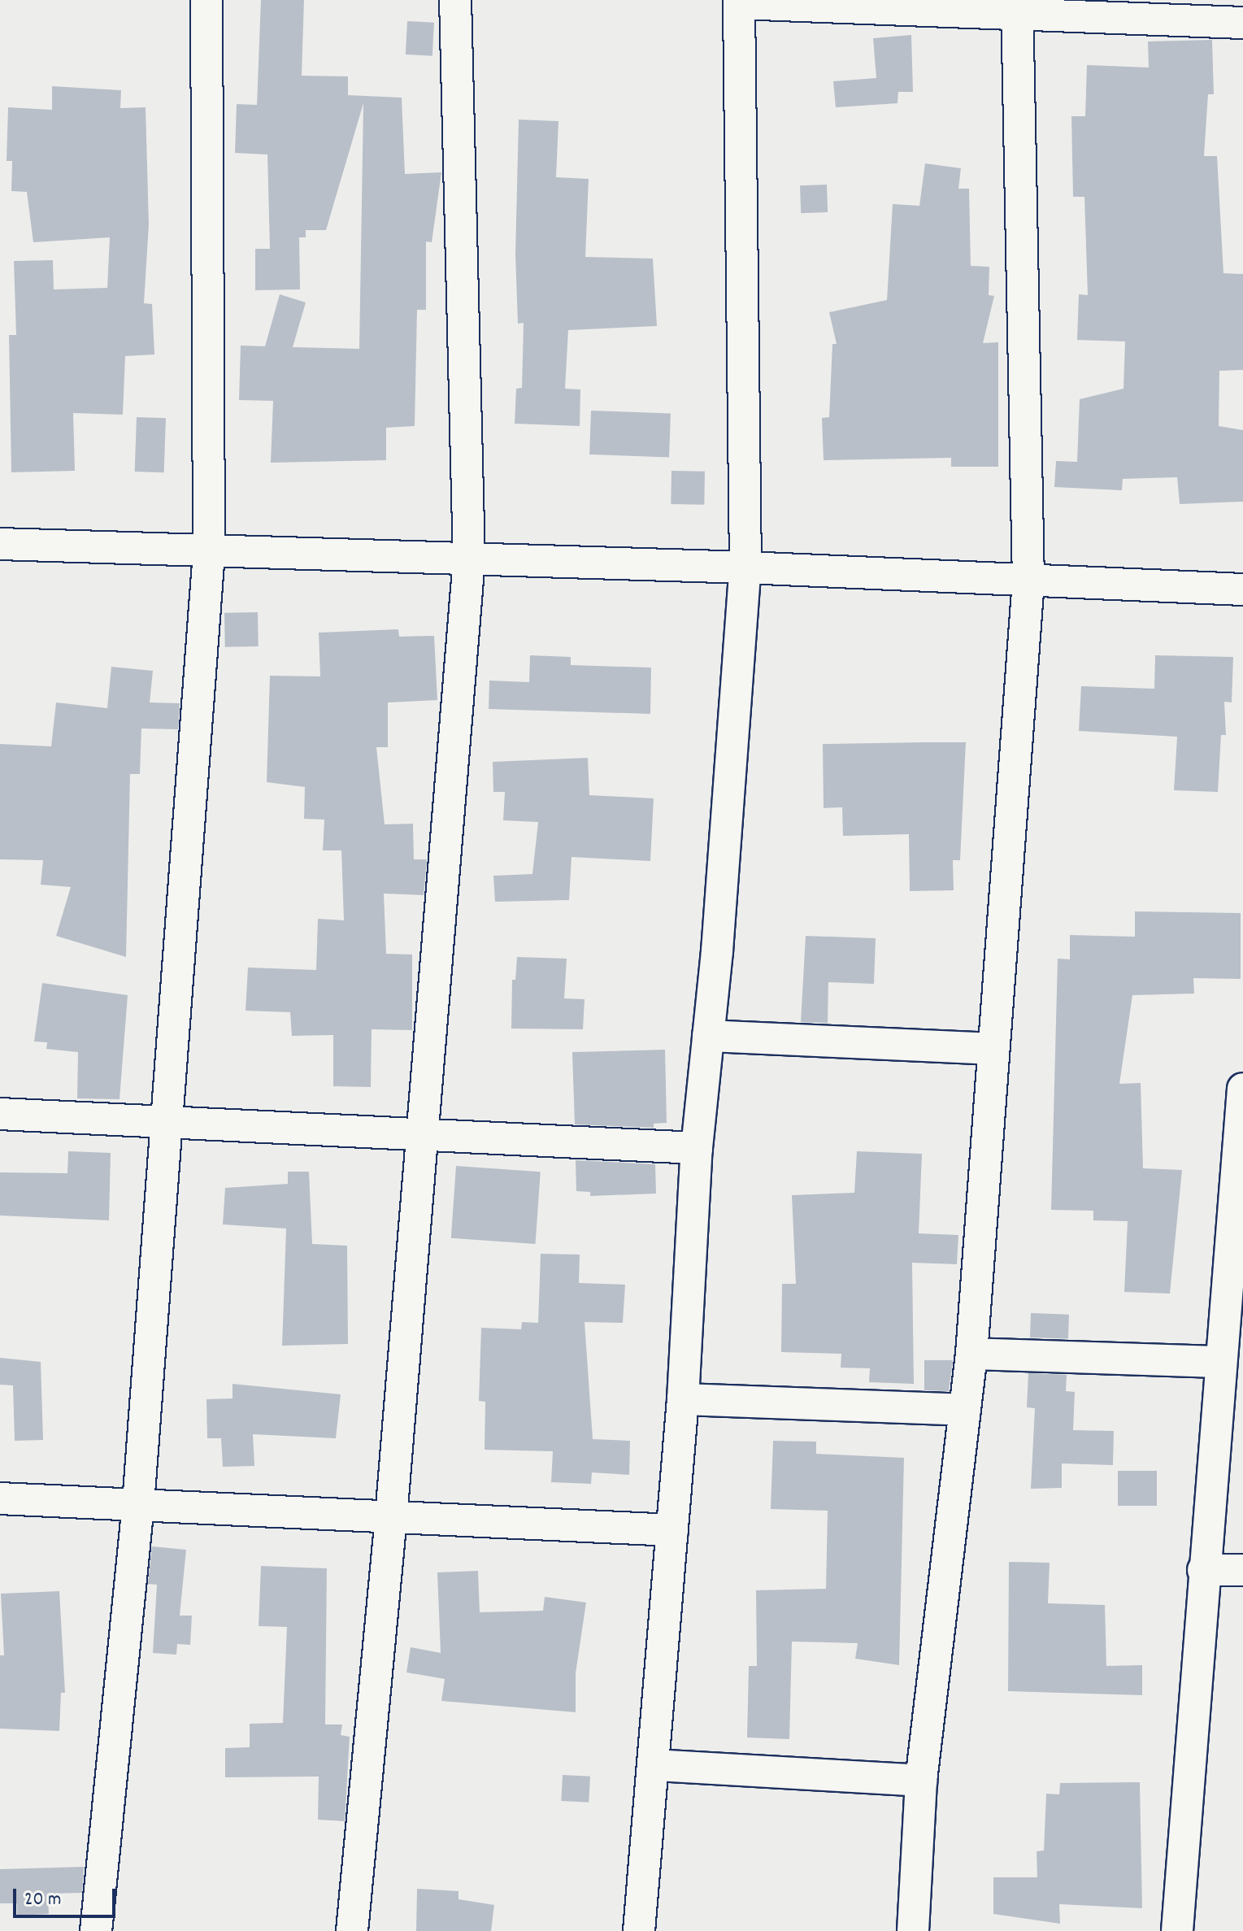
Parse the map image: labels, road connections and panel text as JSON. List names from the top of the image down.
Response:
{
  "scale_bar": "20 m"
}
